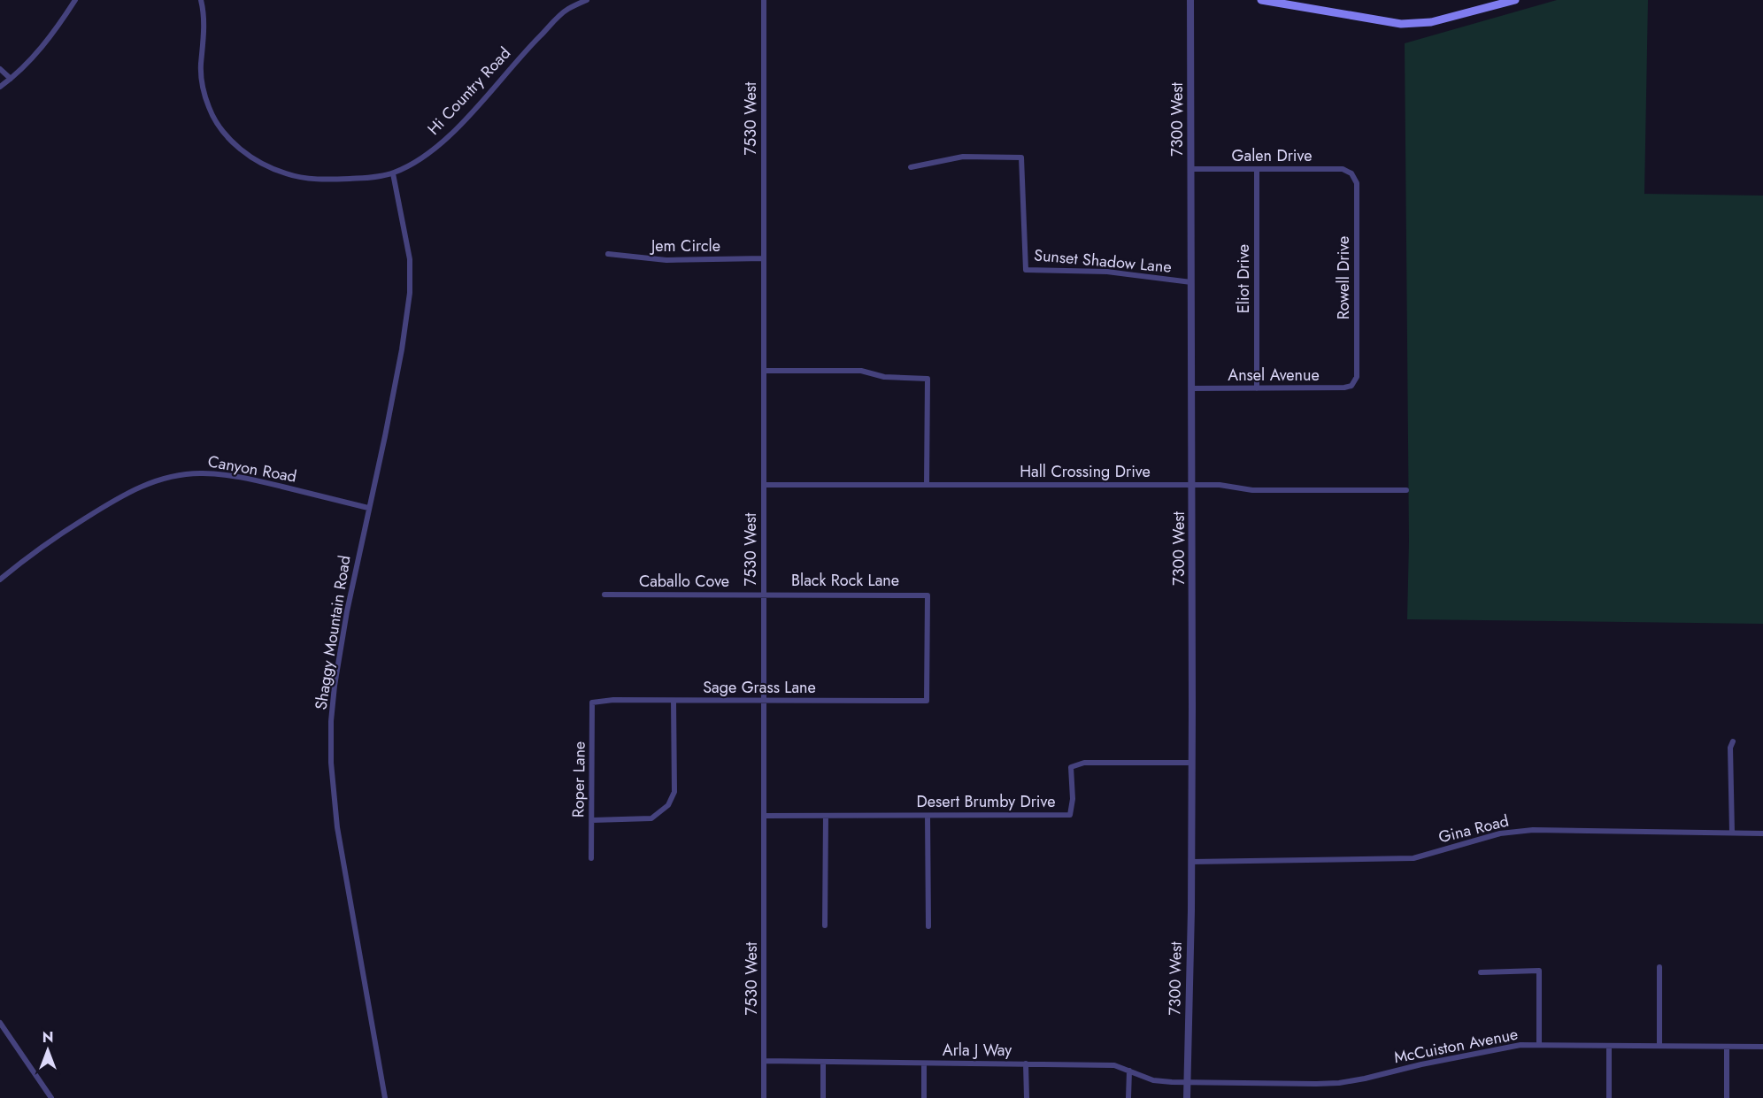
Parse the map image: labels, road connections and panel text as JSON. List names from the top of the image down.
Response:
{
  "streets": {
    "street": [
      "Hi Country Road",
      "7530 West",
      "7300 West",
      "Galen Drive",
      "Jem Circle",
      "Sunset Shadow Lane",
      "Rowell Drive",
      "Eliot Drive",
      "Ansel Avenue",
      "Canyon Road",
      "Hall Crossing Drive",
      "Black Rock Lane",
      "Caballo Cove",
      "Shaggy Mountain Road",
      "Sage Grass Lane",
      "Roper Lane",
      "Desert Brumby Drive",
      "Gina Road",
      "McCuiston Avenue",
      "Arla J Way"
    ]
  },
  "crossings": [
    ["Hi Country Road", "Shaggy Mountain Road"],
    ["7530 West", "Jem Circle"],
    ["7530 West", "Hall Crossing Drive"],
    ["7530 West", "Black Rock Lane"],
    ["7530 West", "Caballo Cove"],
    ["7530 West", "Sage Grass Lane"],
    ["7530 West", "Desert Brumby Drive"],
    ["7530 West", "Arla J Way"],
    ["7300 West", "Galen Drive"],
    ["7300 West", "Sunset Shadow Lane"],
    ["7300 West", "Ansel Avenue"],
    ["7300 West", "Hall Crossing Drive"],
    ["7300 West", "Desert Brumby Drive"],
    ["7300 West", "Gina Road"],
    ["7300 West", "McCuiston Avenue"],
    ["7300 West", "Arla J Way"],
    ["Galen Drive", "Rowell Drive"],
    ["Galen Drive", "Eliot Drive"],
    ["Rowell Drive", "Ansel Avenue"],
    ["Eliot Drive", "Ansel Avenue"],
    ["Canyon Road", "Shaggy Mountain Road"],
    ["Black Rock Lane", "Caballo Cove"],
    ["Black Rock Lane", "Sage Grass Lane"],
    ["Sage Grass Lane", "Roper Lane"],
    ["McCuiston Avenue", "Arla J Way"]
  ],
  "north": "top"
}
